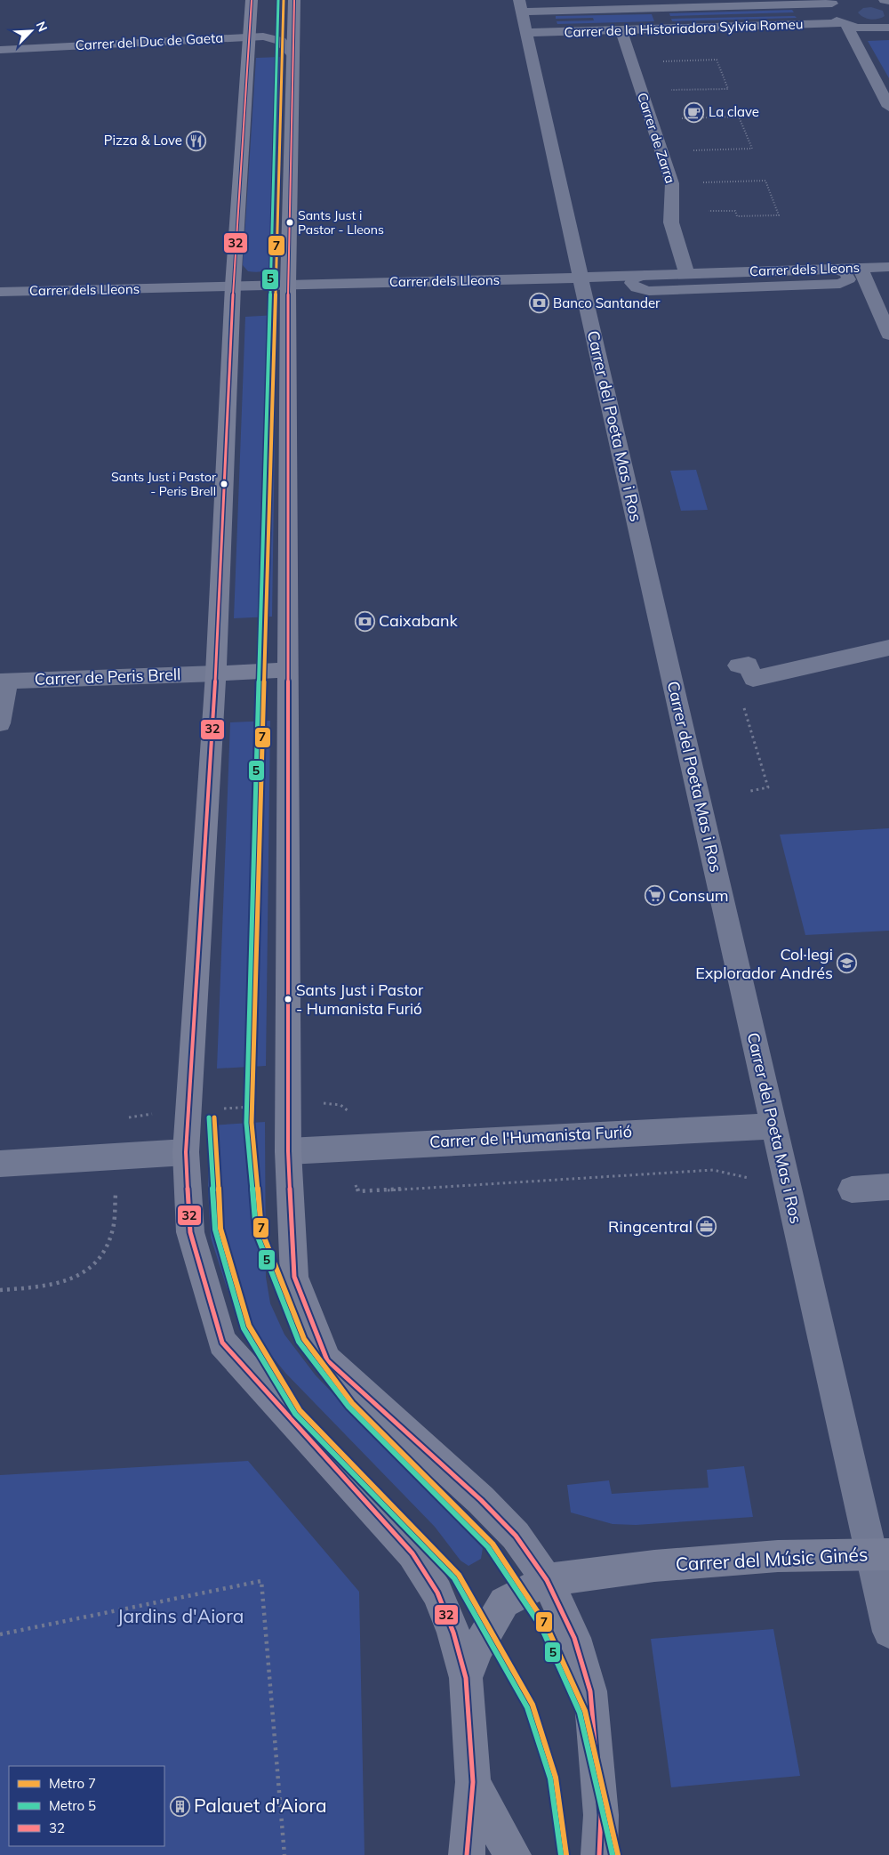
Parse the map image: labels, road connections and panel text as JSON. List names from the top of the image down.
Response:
{
  "streets": {
    "street": [
      "Carrer de la Historiadora Sylvia Romeu",
      "Carrer del Duc de Gaeta",
      "Carrer de Zarra",
      "Carrer dels Lleons",
      "Carrer del Poeta Mas i Ros",
      "Carrer de Peris Brell",
      "Carrer de l'Humanista Furió",
      "Carrer del Músic Ginés"
    ]
  },
  "crossings": [
    ["Carrer de la Historiadora Sylvia Romeu", "Carrer de Zarra"],
    ["Carrer de la Historiadora Sylvia Romeu", "Carrer del Poeta Mas i Ros"],
    ["Carrer de Zarra", "Carrer dels Lleons"],
    ["Carrer dels Lleons", "Carrer del Poeta Mas i Ros"],
    ["Carrer del Poeta Mas i Ros", "Carrer de l'Humanista Furió"],
    ["Carrer del Poeta Mas i Ros", "Carrer del Músic Ginés"]
  ],
  "parks": ["Jardins d'Aiora"],
  "places": {
    "cafe": ["La clave"],
    "restaurant": ["Pizza & Love"],
    "other": ["Sants Just i Pastor - Lleons", "Sants Just i Pastor - Peris Brell", "Sants Just i Pastor - Humanista Furió"],
    "bank": ["Banco Santander", "Caixabank"],
    "supermarket": ["Consum"],
    "school or university": ["Col·legi Explorador Andrés"],
    "office": ["Ringcentral"],
    "building": ["Palauet d'Aiora"]
  },
  "lines": ["metro line 7", "metro line 5", "transit line 32"],
  "legend": ["Metro 7", "Metro 5", "32"],
  "north": "top right"
}
